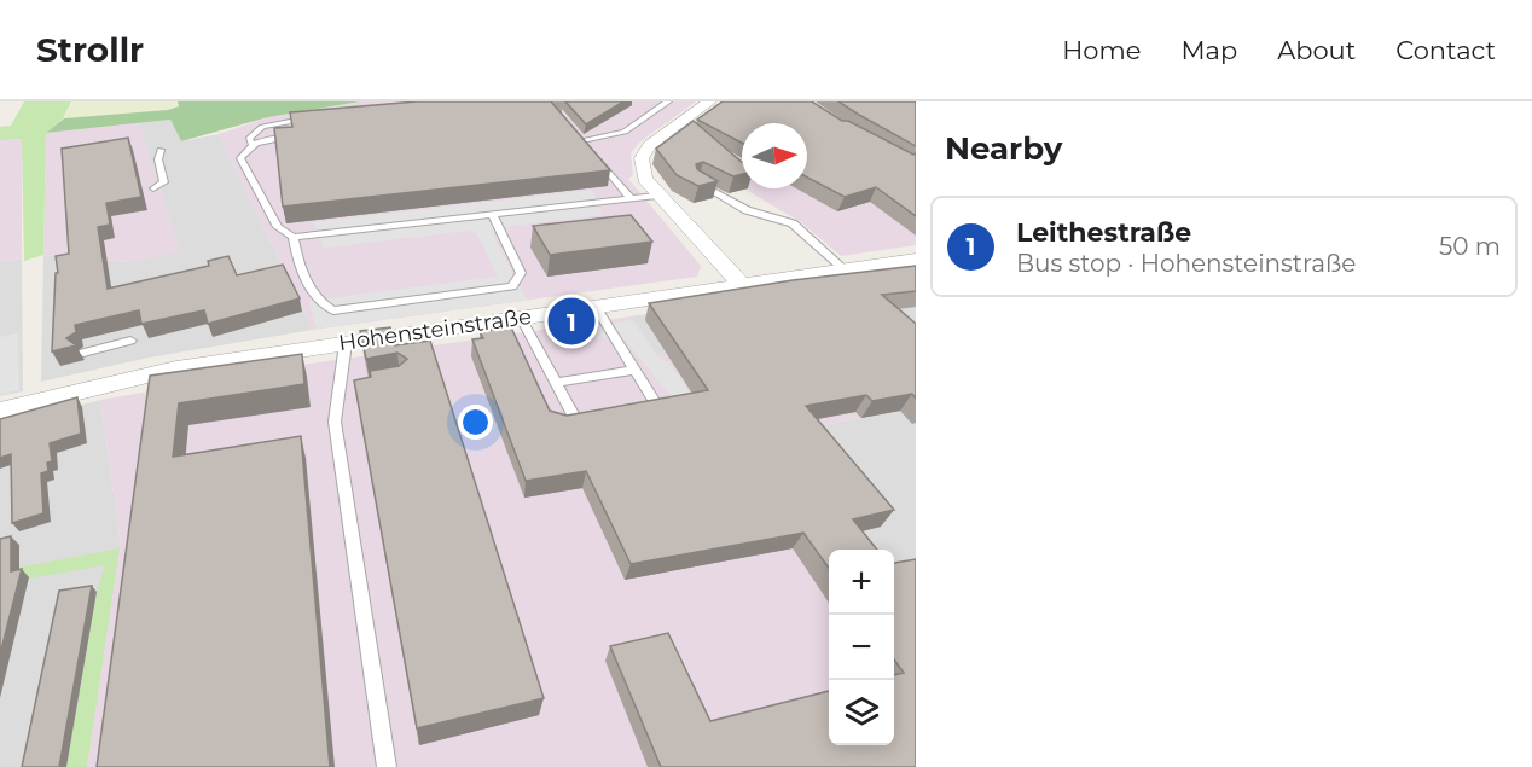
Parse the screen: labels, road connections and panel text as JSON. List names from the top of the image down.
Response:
{
  "streets": {
    "street": ["Hohensteinstraße"]
  },
  "north": "right",
  "page": {
    "header": "Strollr",
    "nav": [
      "Home",
      "Map",
      "About",
      "Contact"
    ],
    "heading": "Nearby",
    "list": [
      {
        "mark": "1",
        "name": "Leithestraße",
        "note": "Bus stop · Hohensteinstraße",
        "value": "50 m"
      }
    ],
    "pins": "1",
    "map_buttons": ["+", "−"]
  }
}
